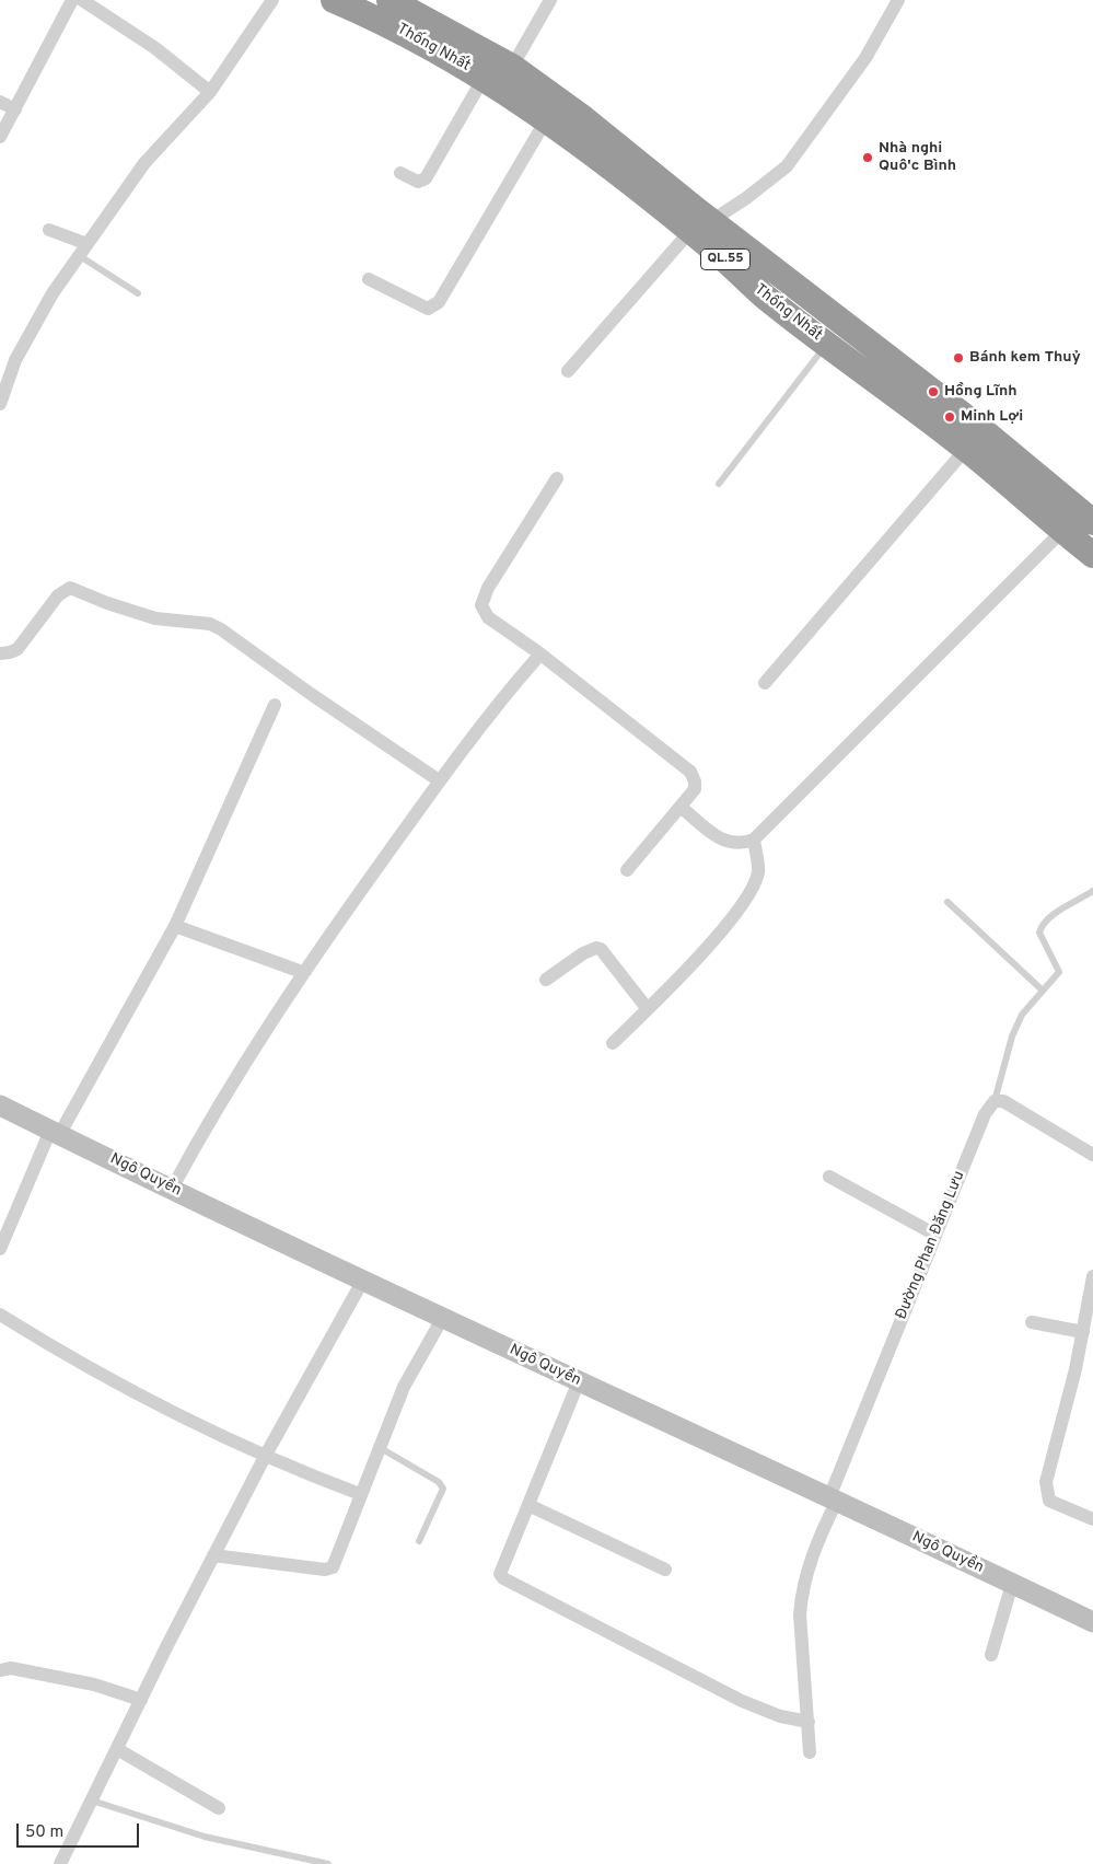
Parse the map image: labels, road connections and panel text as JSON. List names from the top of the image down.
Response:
{
  "streets": {
    "highway": ["Thống Nhất", "QL.55"],
    "street": ["Ngô Quyền", "Đường Phan Đăng Lưu"]
  },
  "crossings": [
    ["Ngô Quyền", "Đường Phan Đăng Lưu"]
  ],
  "places": [
    "Nhà nghi Quô'c Bình",
    "Bánh kem Thuỷ",
    "Hồng Lĩnh",
    "Minh Lợi"
  ],
  "scale_bar": "50 m"
}
